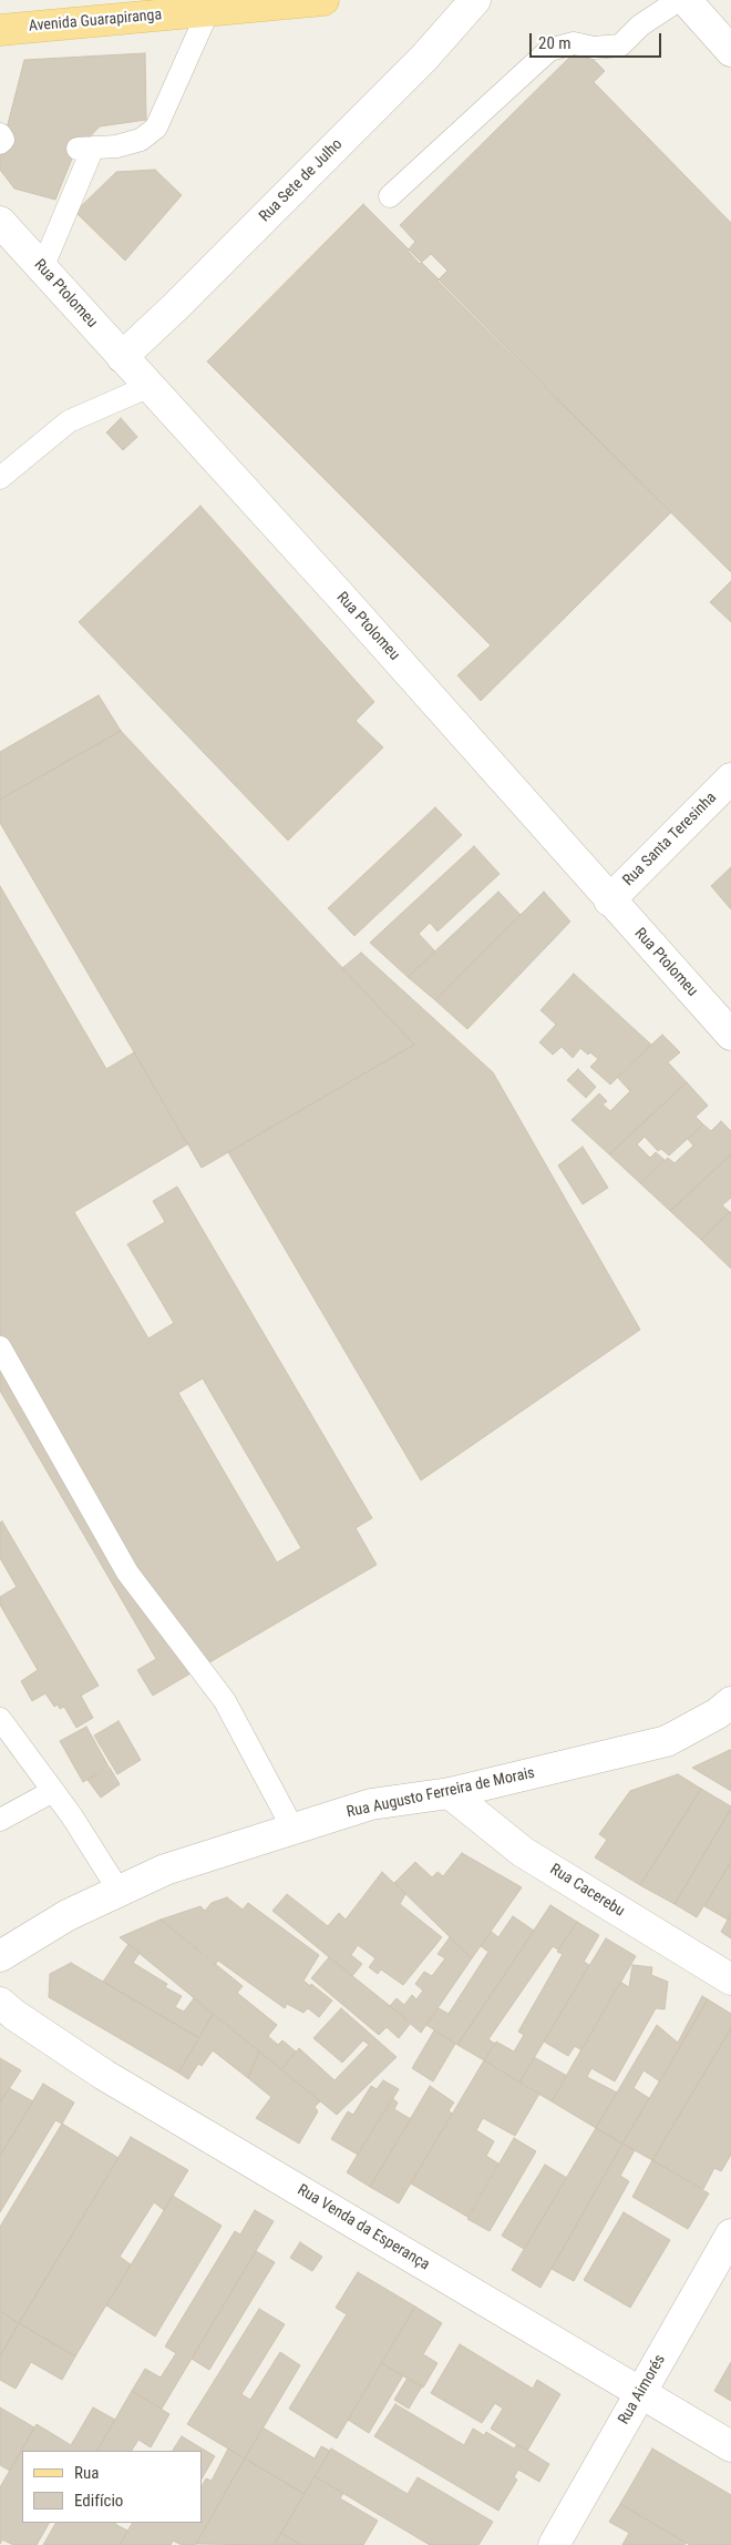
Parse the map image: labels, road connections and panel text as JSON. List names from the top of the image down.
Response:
{
  "streets": {
    "main road": ["Avenida Guarapiranga"],
    "street": [
      "Rua Sete de Julho",
      "Rua Ptolomeu",
      "Rua Santa Teresinha",
      "Rua Augusto Ferreira de Morais",
      "Rua Cacerebu",
      "Rua Venda da Esperança",
      "Rua Aimorés"
    ]
  },
  "crossings": [
    ["Rua Sete de Julho", "Rua Ptolomeu"],
    ["Rua Ptolomeu", "Rua Santa Teresinha"],
    ["Rua Augusto Ferreira de Morais", "Rua Cacerebu"],
    ["Rua Venda da Esperança", "Rua Aimorés"]
  ],
  "legend": ["Rua", "Edifício"],
  "scale_bar": "20 m"
}
